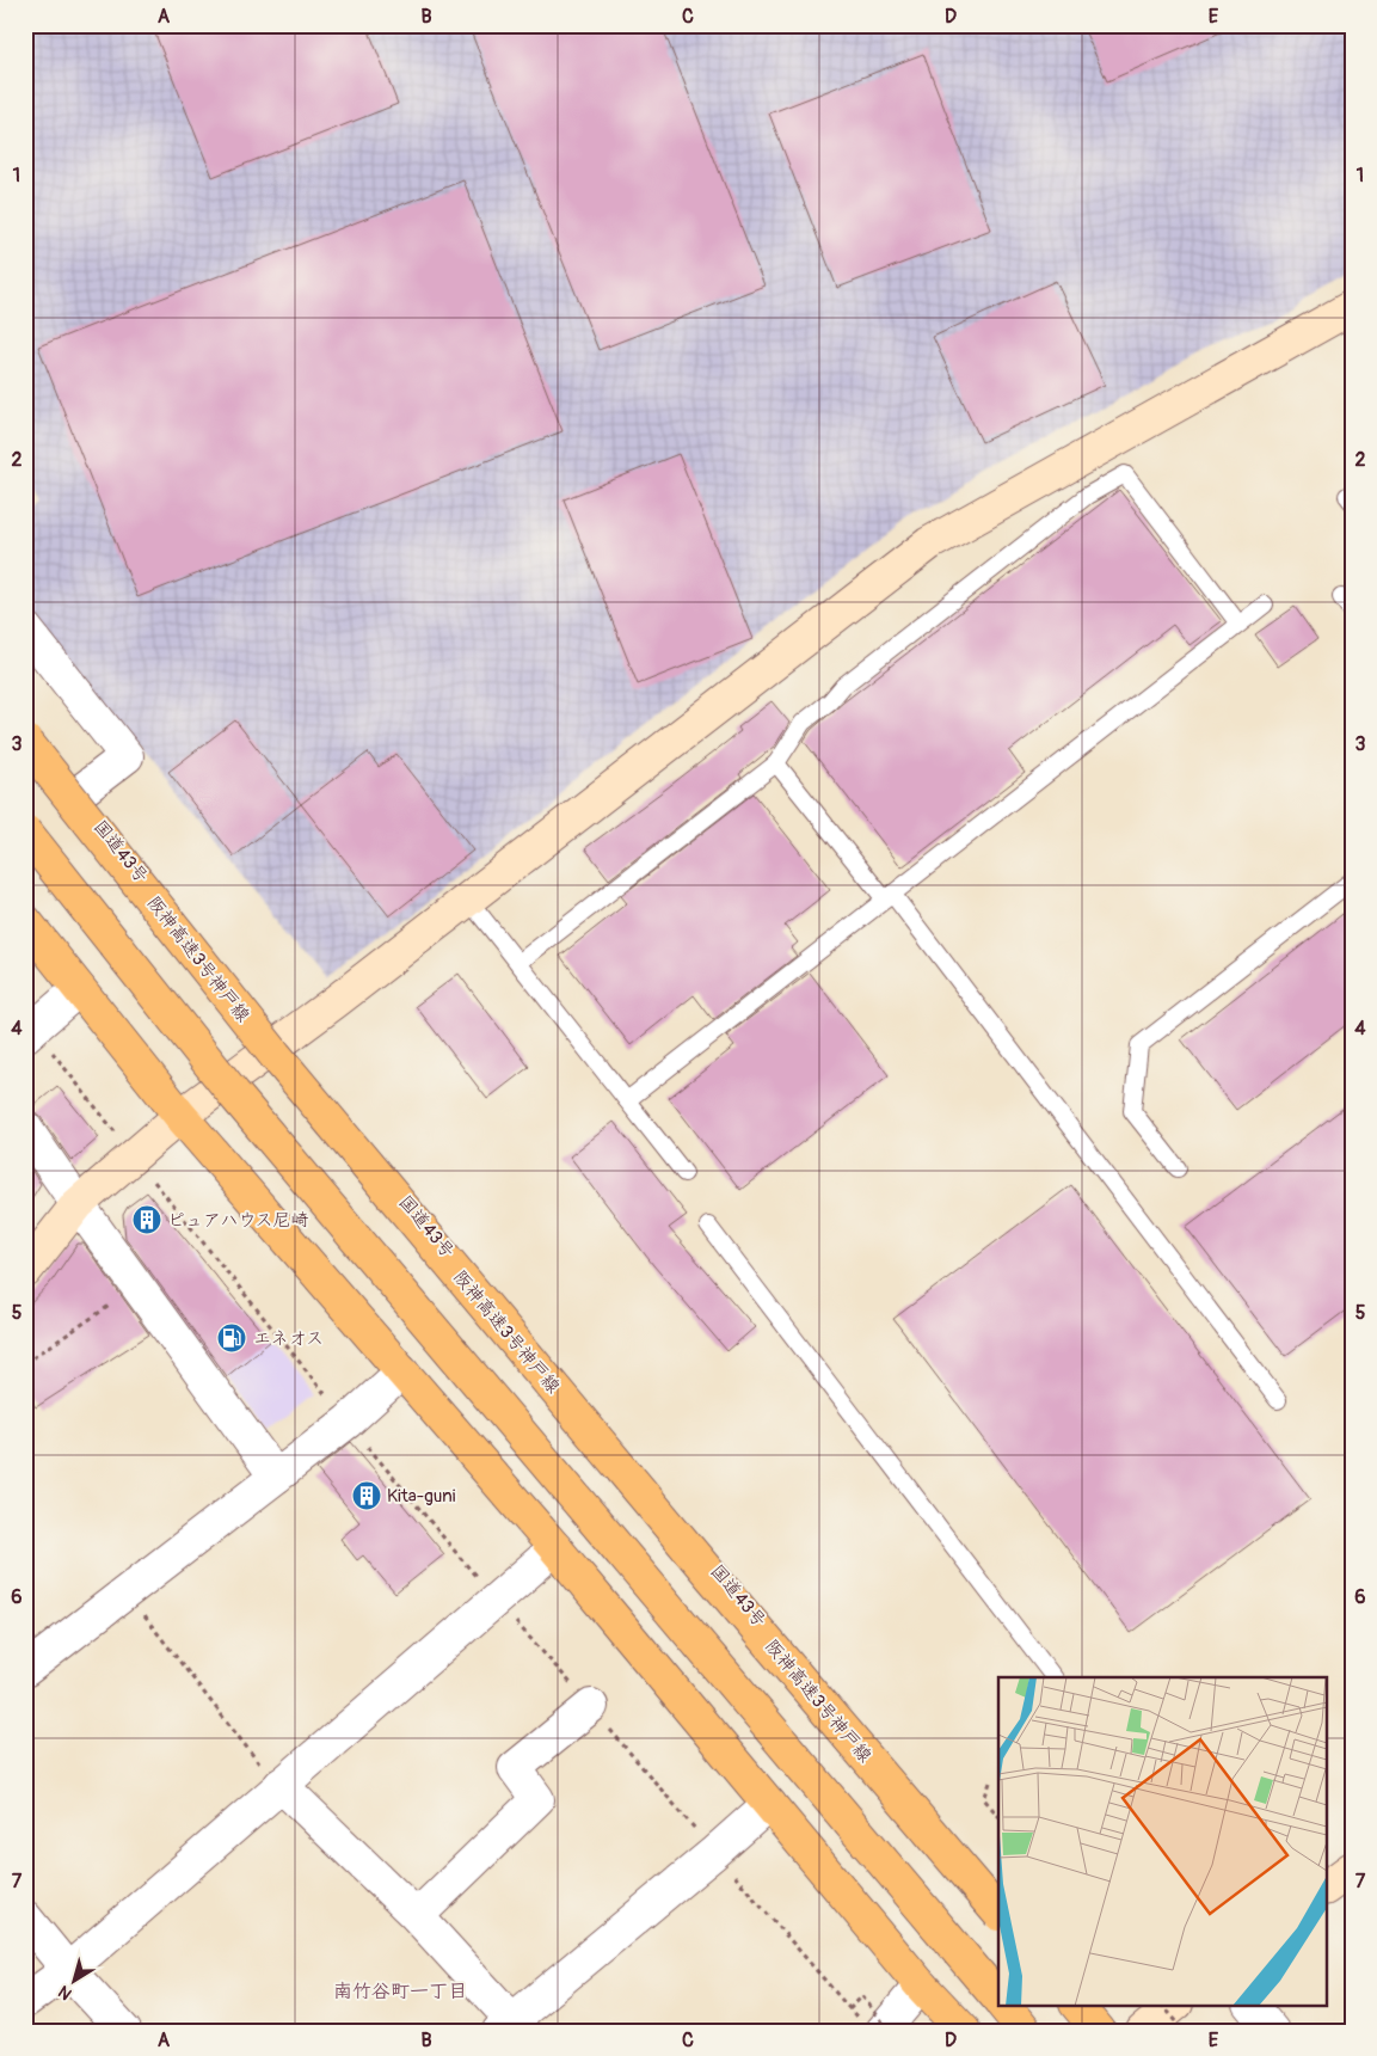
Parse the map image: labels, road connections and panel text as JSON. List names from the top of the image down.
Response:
{
  "streets": {
    "highway": ["国道43号", "阪神高速3号神戸線"]
  },
  "districts": ["南竹谷町一丁目"],
  "places": {
    "building": ["ピュアハウス尼崎", "Kita-guni"],
    "fuel station": ["エネオス"]
  },
  "north": "bottom left",
  "grid": {
    "columns": [
      "A",
      "B",
      "C",
      "D",
      "E"
    ],
    "rows": [
      "1",
      "2",
      "3",
      "4",
      "5",
      "6",
      "7"
    ]
  }
}
